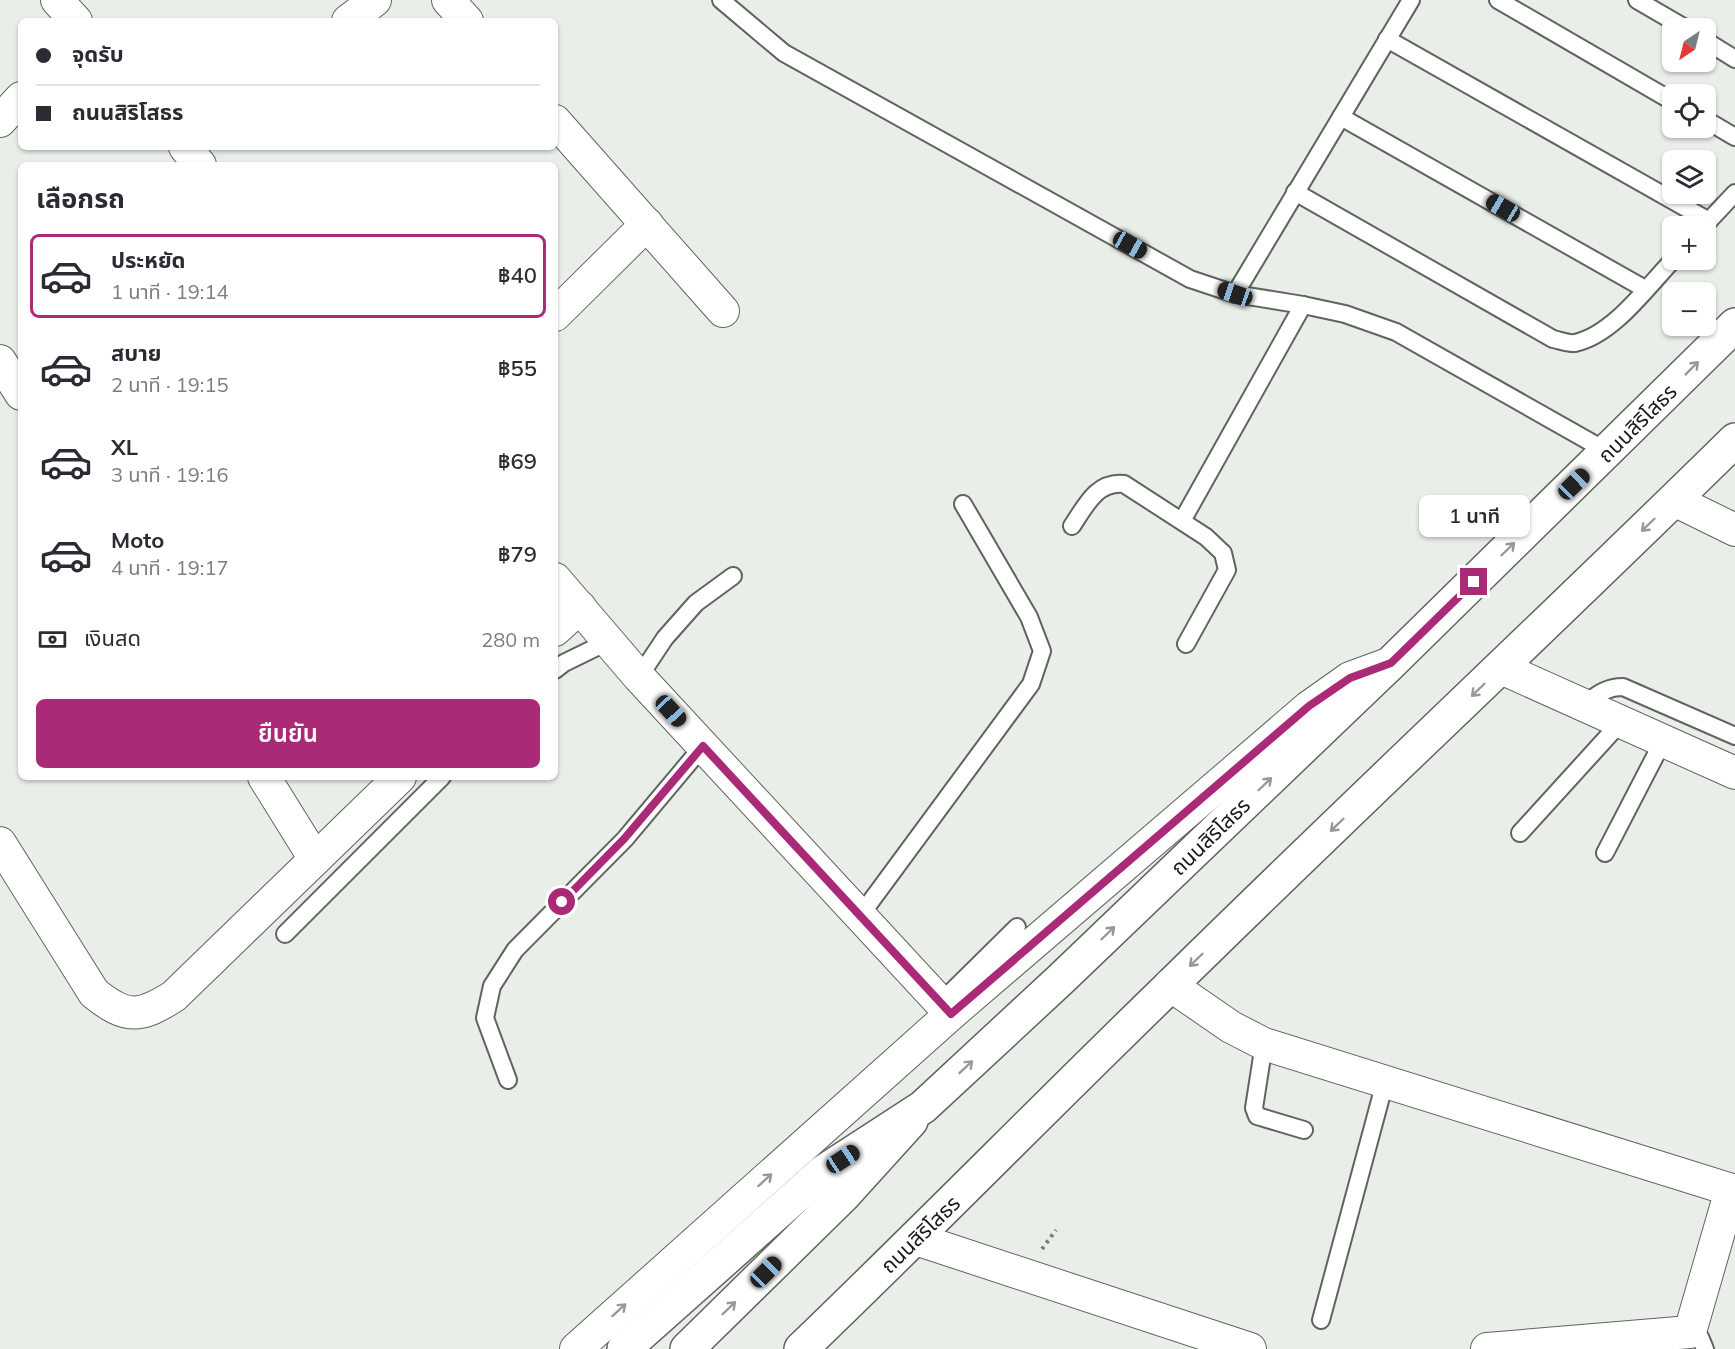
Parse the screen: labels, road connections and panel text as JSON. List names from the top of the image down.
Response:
{
  "streets": {
    "main road": ["ถนนสิริโสธร"]
  },
  "north": "bottom left",
  "page": {
    "map_buttons": ["+", "−"],
    "banner": ["จุดรับ", "ถนนสิริโสธร"],
    "heading": "เลือกรถ",
    "list": [
      {
        "name": "ประหยัด",
        "note": "1 นาที · 19:14",
        "value": "฿40"
      },
      {
        "name": "สบาย",
        "note": "2 นาที · 19:15",
        "value": "฿55"
      },
      {
        "name": "XL",
        "note": "3 นาที · 19:16",
        "value": "฿69"
      },
      {
        "name": "Moto",
        "note": "4 นาที · 19:17",
        "value": "฿79"
      }
    ],
    "bubble": "1 นาที",
    "pay": ["เงินสด", "280 m"],
    "buttons": "ยืนยัน"
  }
}
